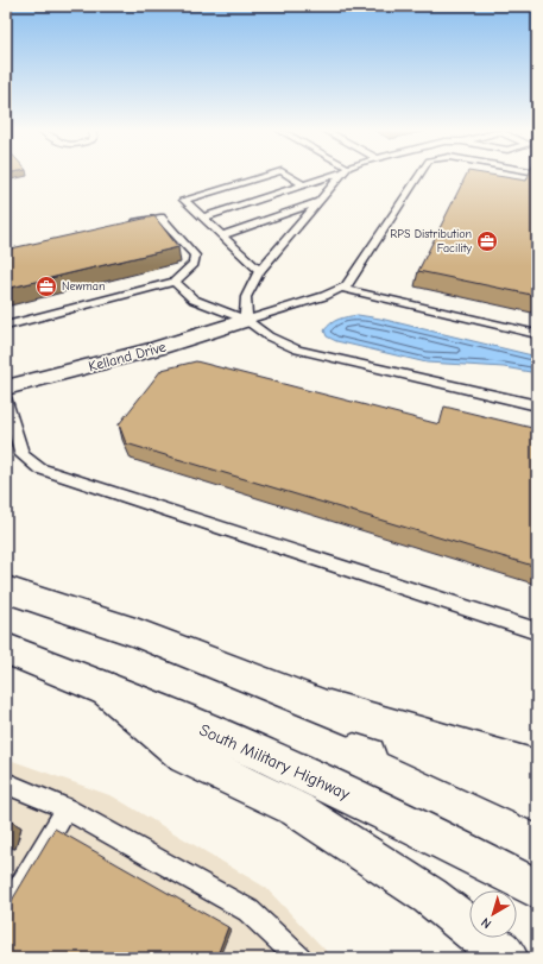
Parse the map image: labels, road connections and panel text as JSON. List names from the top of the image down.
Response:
{
  "streets": {
    "main road": ["Kelland Drive", "South Military Highway"]
  },
  "places": {
    "office": ["RPS Distribution Facility", "Newman"]
  },
  "north": "bottom left"
}
